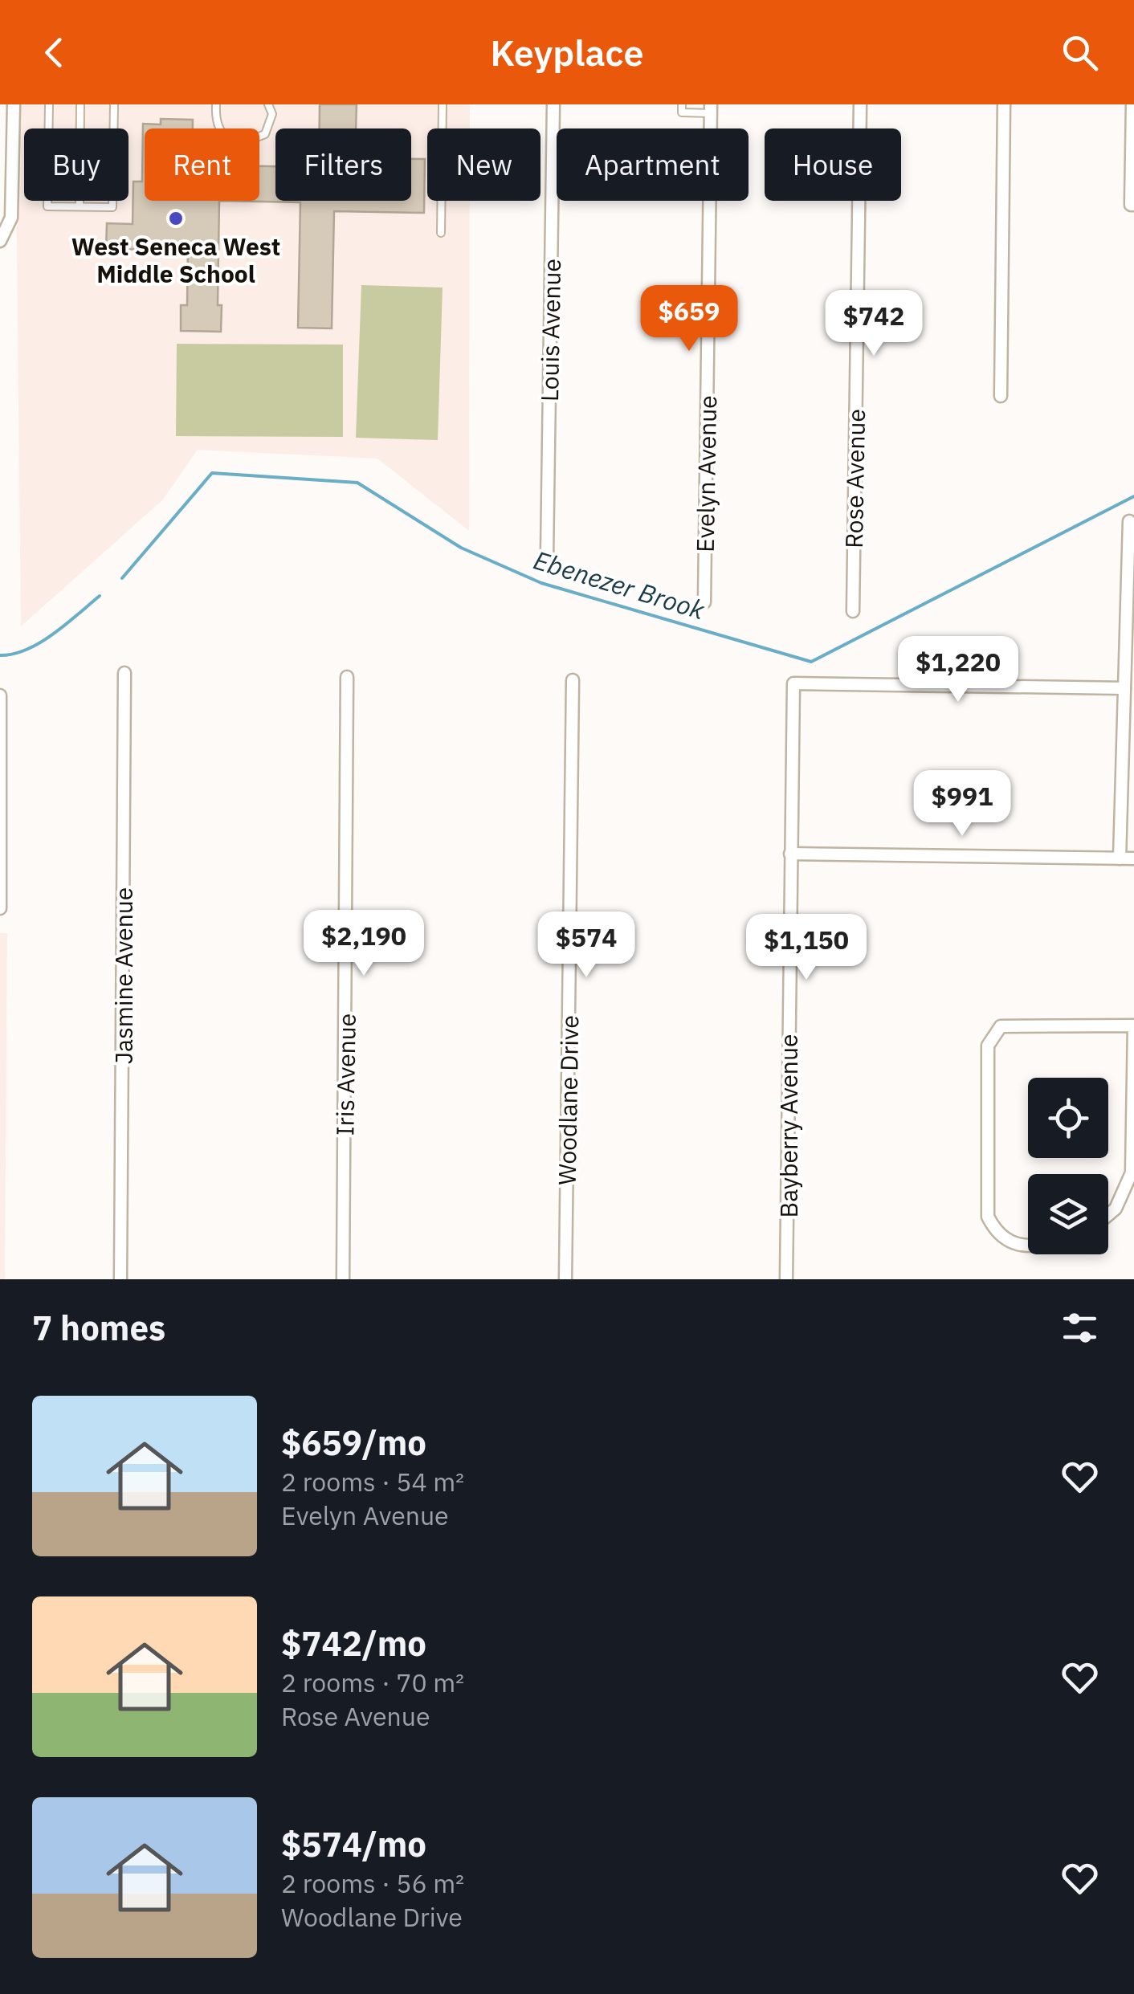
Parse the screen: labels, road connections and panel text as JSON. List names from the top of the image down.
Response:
{
  "streets": {
    "street": [
      "Louis Avenue",
      "Evelyn Avenue",
      "Rose Avenue",
      "Jasmine Avenue",
      "Iris Avenue",
      "Woodlane Drive",
      "Bayberry Avenue"
    ]
  },
  "water": ["Ebenezer Brook"],
  "places": ["West Seneca West Middle School"],
  "page": {
    "header": "Keyplace",
    "chip": [
      "Buy",
      "Rent",
      "Filters",
      "New",
      "Apartment",
      "House"
    ],
    "price": [
      "$659",
      "$742",
      "$1,220",
      "$991",
      "$2,190",
      "$574",
      "$1,150"
    ],
    "heading": "7 homes",
    "list": [
      {
        "name": "$659/mo",
        "note": "2 rooms · 54 m² · Evelyn Avenue"
      },
      {
        "name": "$742/mo",
        "note": "2 rooms · 70 m² · Rose Avenue"
      },
      {
        "name": "$574/mo",
        "note": "2 rooms · 56 m² · Woodlane Drive"
      }
    ]
  }
}
